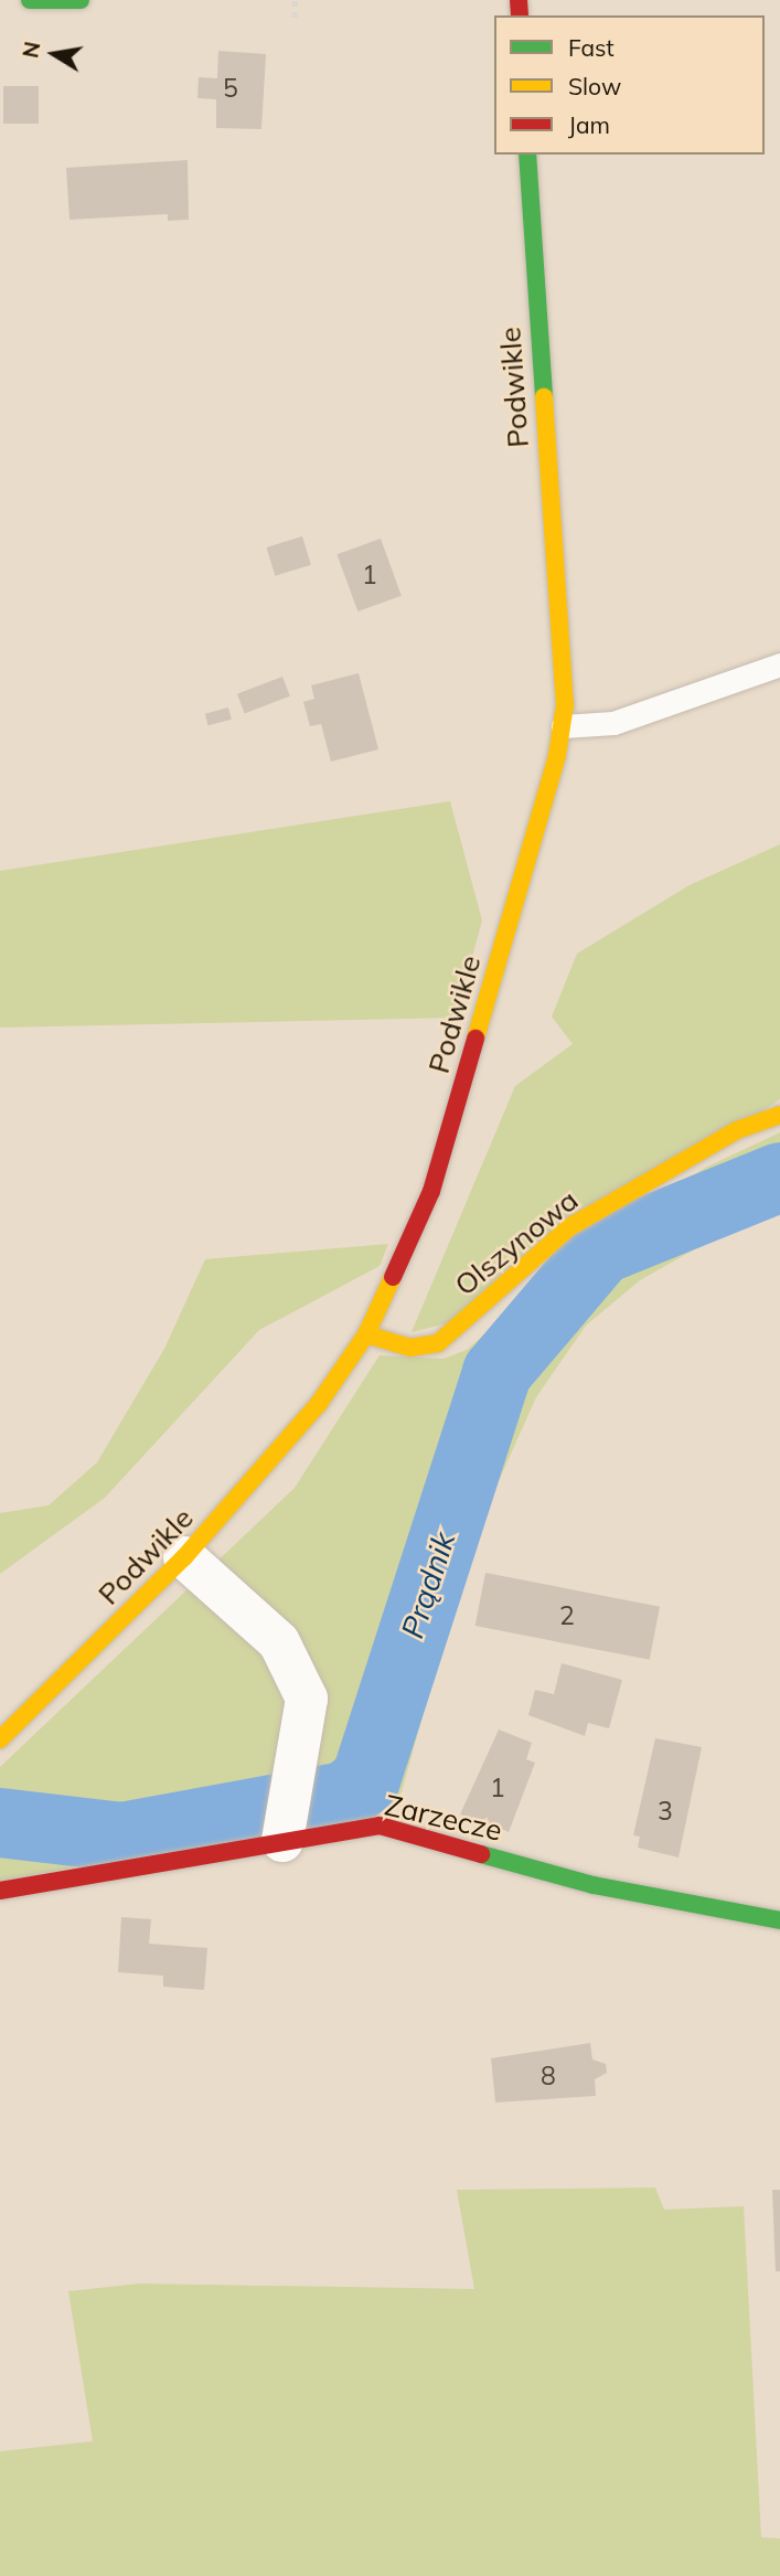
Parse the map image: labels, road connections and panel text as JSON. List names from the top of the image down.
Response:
{
  "streets": {
    "street": ["Podwikle", "Olszynowa", "Zarzecze"]
  },
  "crossings": [
    ["Podwikle", "Olszynowa"]
  ],
  "water": ["Prądnik"],
  "house_numbers": [
    "5",
    "1",
    "2",
    "1",
    "3",
    "8"
  ],
  "legend": ["Fast", "Slow", "Jam"],
  "north": "left"
}
